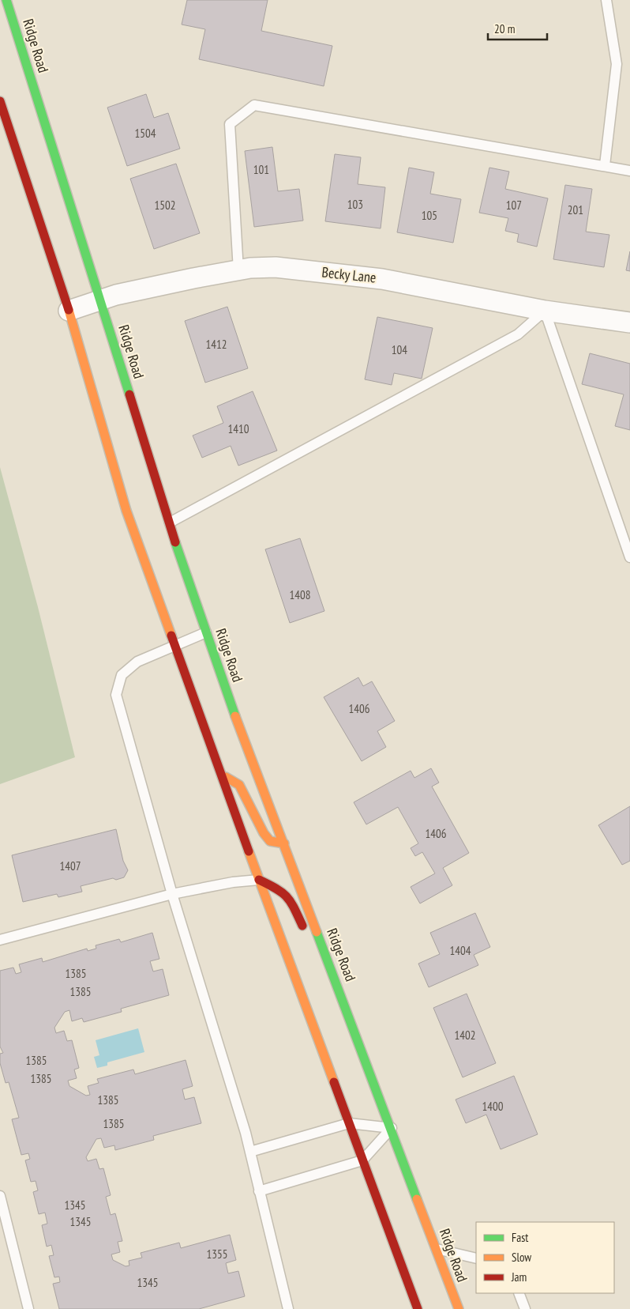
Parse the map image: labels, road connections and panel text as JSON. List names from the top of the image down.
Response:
{
  "streets": {
    "main road": ["Ridge Road"],
    "street": ["Becky Lane"]
  },
  "crossings": [
    ["Ridge Road", "Becky Lane"]
  ],
  "house_numbers": [
    "1504",
    "101",
    "103",
    "1502",
    "107",
    "201",
    "105",
    "1412",
    "104",
    "1410",
    "1408",
    "1406",
    "1406",
    "1407",
    "1404",
    "1385",
    "1385",
    "1402",
    "1385",
    "1385",
    "1385",
    "1400",
    "1385",
    "1345",
    "1345",
    "1355",
    "1345"
  ],
  "legend": ["Fast", "Slow", "Jam"],
  "scale_bar": "20 m"
}
